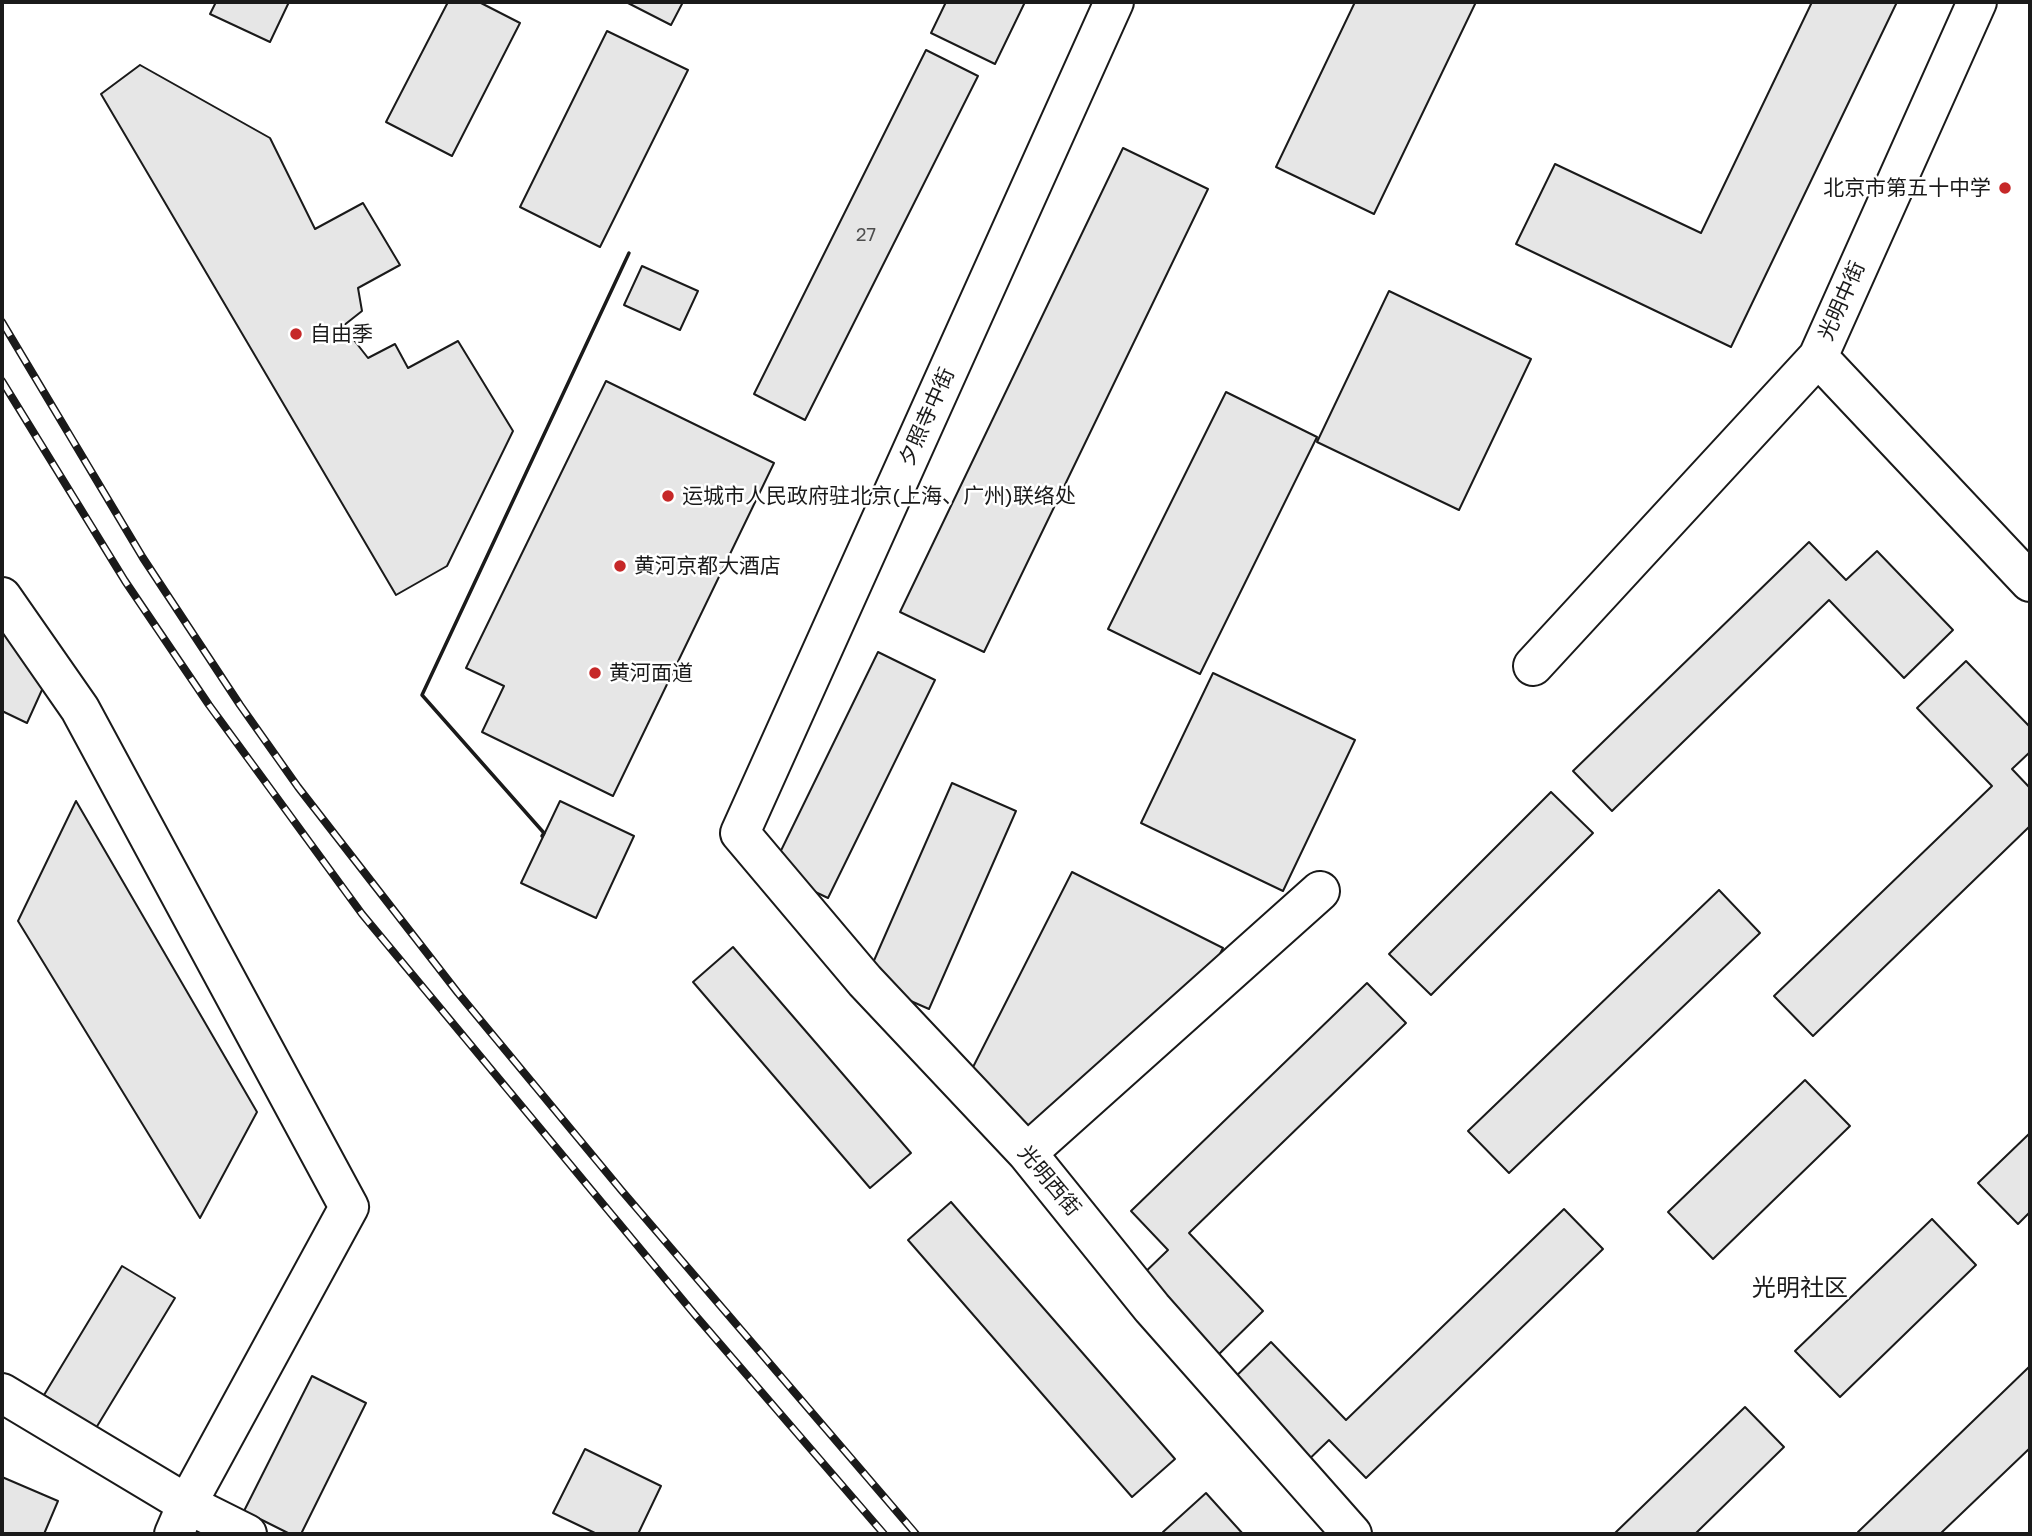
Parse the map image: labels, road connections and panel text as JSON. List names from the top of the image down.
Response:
{
  "streets": {
    "street": ["光明中街", "夕照寺中街", "光明西街"]
  },
  "crossings": [
    ["夕照寺中街", "光明西街"]
  ],
  "districts": ["光明社区"],
  "places": [
    "北京市第五十中学",
    "自由季",
    "运城市人民政府驻北京(上海、广州)联络处",
    "黄河京都大酒店",
    "黄河面道"
  ],
  "house_numbers": ["27"]
}
